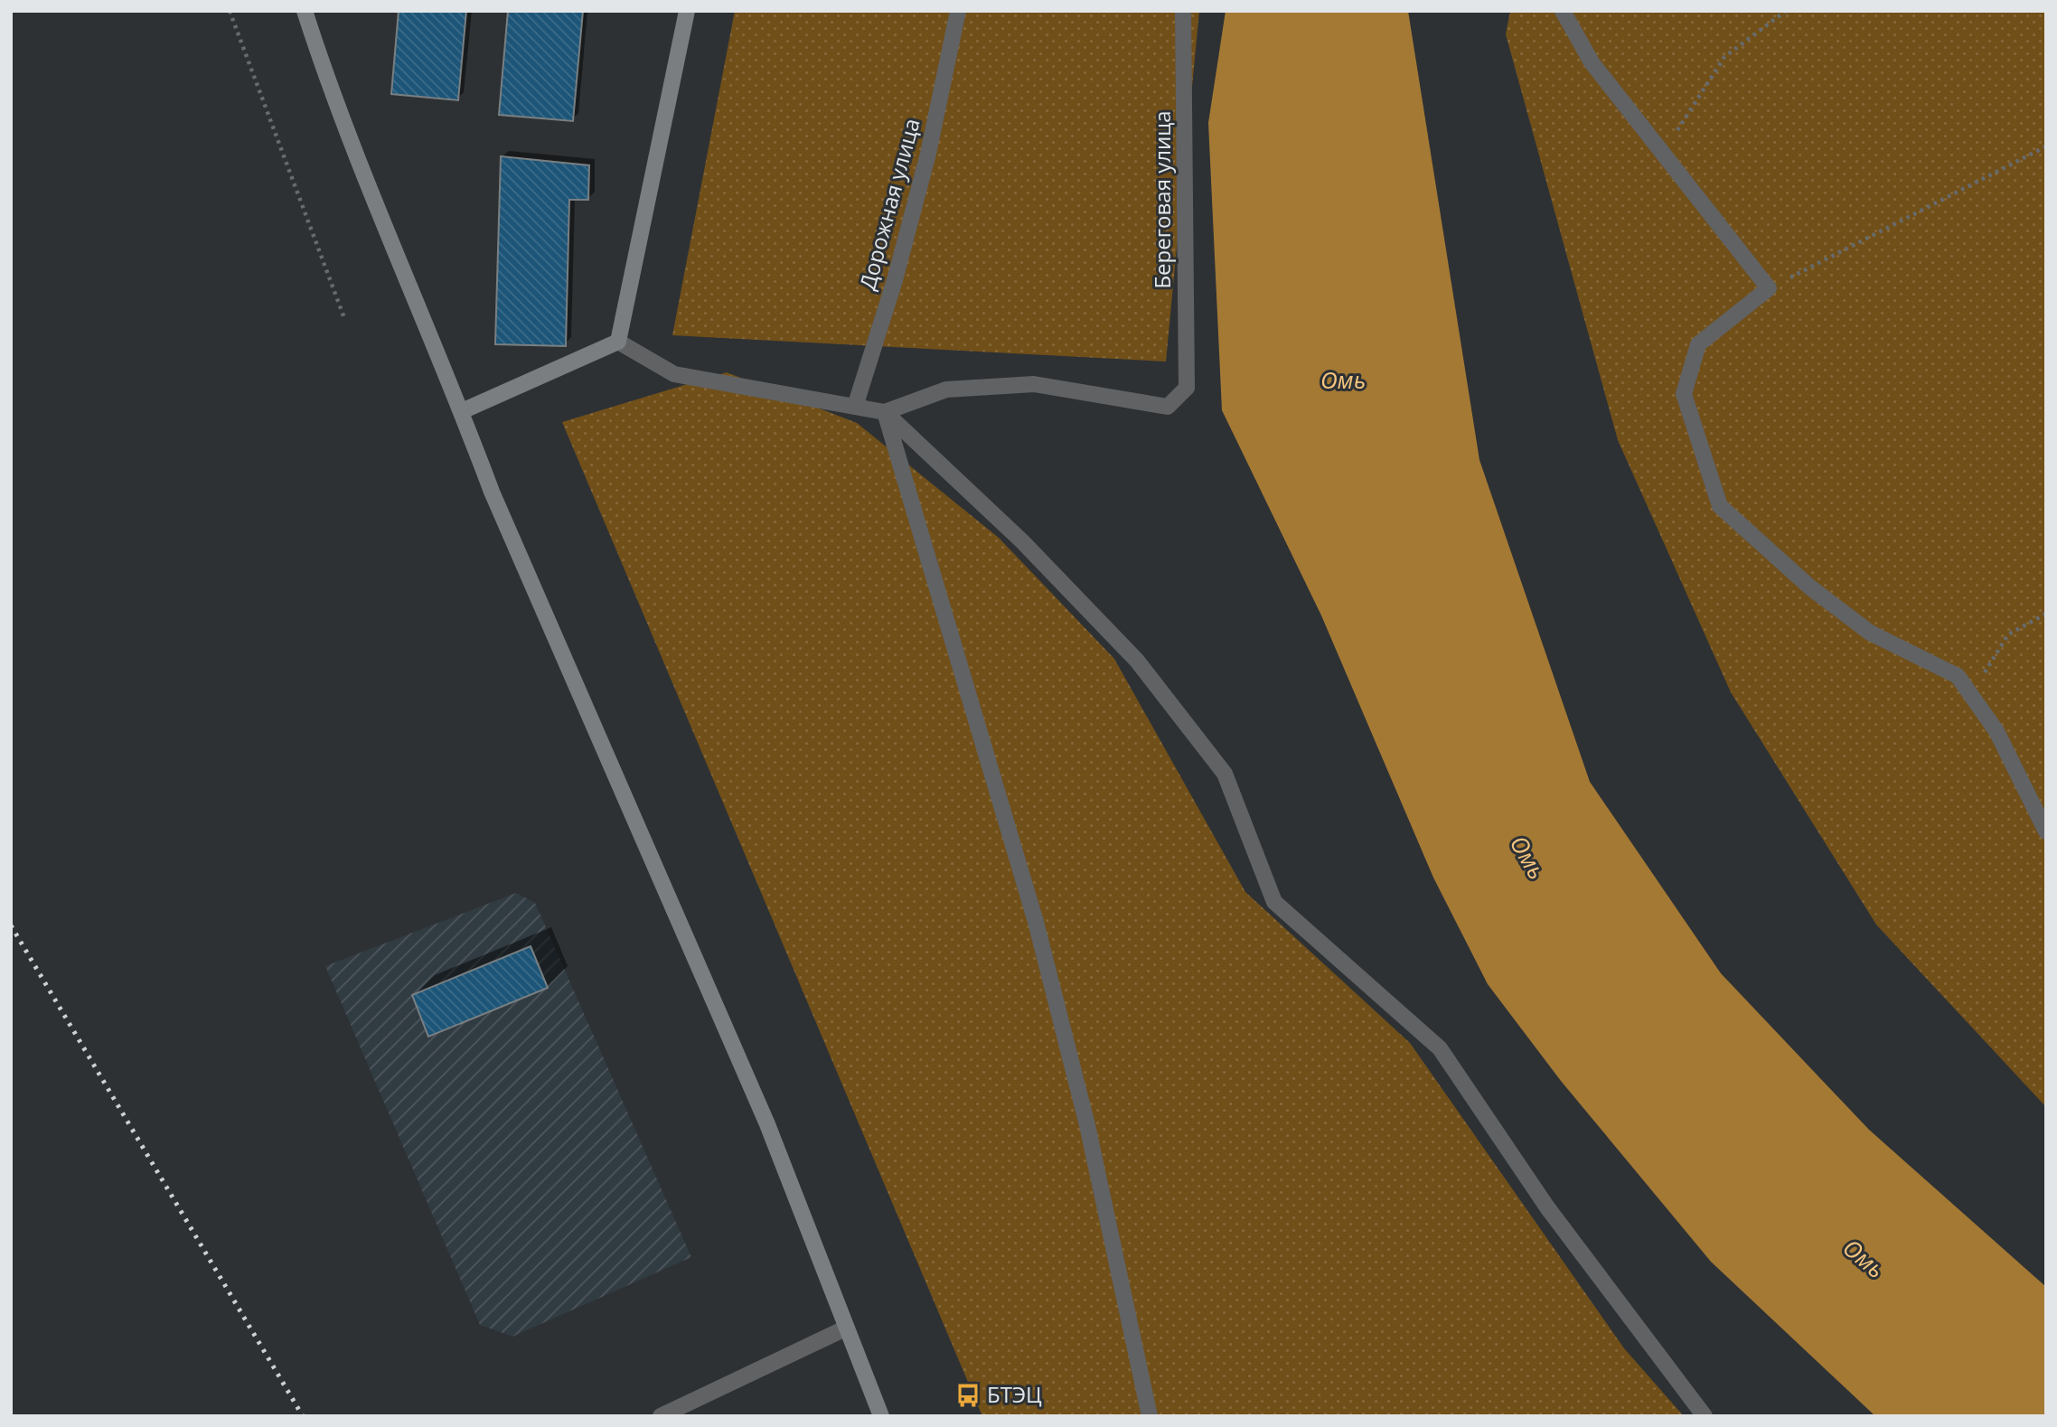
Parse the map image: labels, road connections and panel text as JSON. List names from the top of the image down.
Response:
{
  "streets": {
    "street": ["Береговая улица", "Дорожная улица"]
  },
  "water": ["Омь"],
  "places": {
    "bus stop": ["БТЭЦ"]
  }
}
